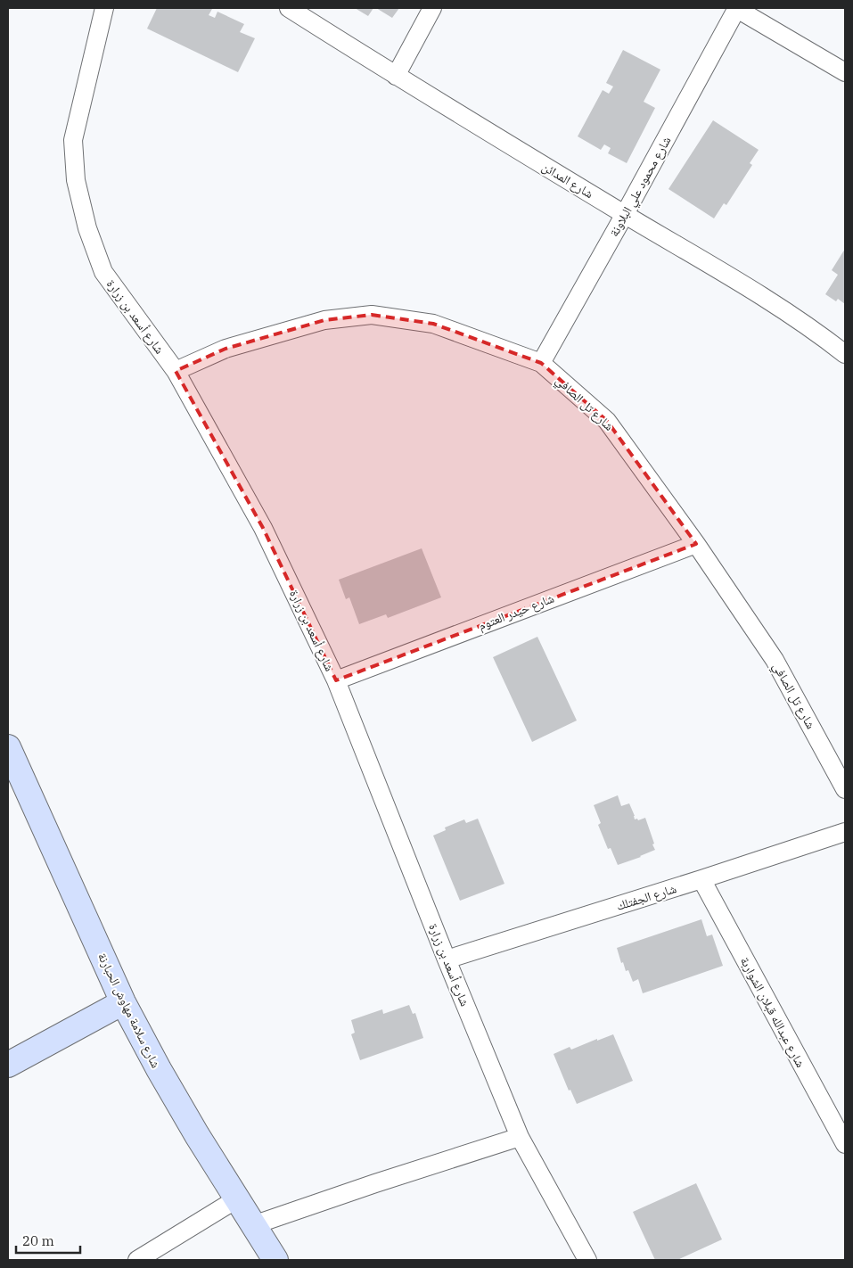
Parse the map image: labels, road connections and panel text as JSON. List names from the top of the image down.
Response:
{
  "streets": {
    "street": [
      "شارع المدائن",
      "شارع محمود علي البلاونة",
      "شارع أسعد بن زرارة",
      "شارع تل الصافي",
      "شارع حيدر العتوم",
      "شارع الجفتلك",
      "شارع سلامة مهاوش الحبارنة",
      "شارع عبدالله قبلان الشواربة"
    ]
  },
  "crossings": [
    ["شارع المدائن", "شارع محمود علي البلاونة"],
    ["شارع محمود علي البلاونة", "شارع تل الصافي"],
    ["شارع أسعد بن زرارة", "شارع تل الصافي"],
    ["شارع أسعد بن زرارة", "شارع حيدر العتوم"],
    ["شارع أسعد بن زرارة", "شارع الجفتلك"],
    ["شارع تل الصافي", "شارع حيدر العتوم"],
    ["شارع الجفتلك", "شارع عبدالله قبلان الشواربة"]
  ],
  "scale_bar": "20 m"
}
